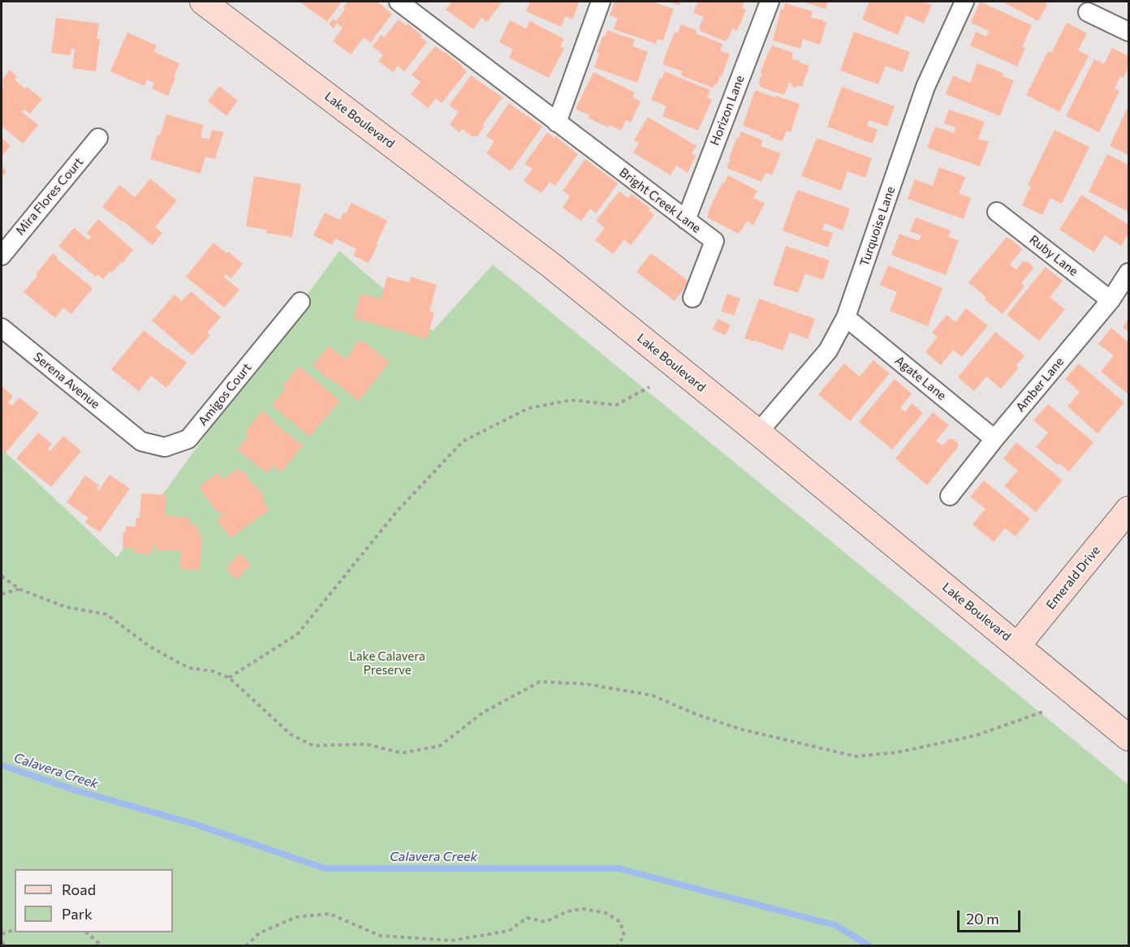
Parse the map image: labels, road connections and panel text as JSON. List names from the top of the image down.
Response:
{
  "streets": {
    "main road": ["Lake Boulevard", "Emerald Drive"],
    "street": [
      "Horizon Lane",
      "Mira Flores Court",
      "Bright Creek Lane",
      "Turquoise Lane",
      "Ruby Lane",
      "Agate Lane",
      "Serena Avenue",
      "Amber Lane",
      "Amigos Court"
    ]
  },
  "crossings": [
    ["Horizon Lane", "Bright Creek Lane"],
    ["Lake Boulevard", "Turquoise Lane"],
    ["Lake Boulevard", "Emerald Drive"],
    ["Turquoise Lane", "Agate Lane"],
    ["Ruby Lane", "Amber Lane"],
    ["Agate Lane", "Amber Lane"],
    ["Serena Avenue", "Amigos Court"]
  ],
  "water": ["Calavera Creek"],
  "parks": ["Lake Calavera Preserve"],
  "legend": ["Road", "Park"],
  "scale_bar": "20 m"
}
